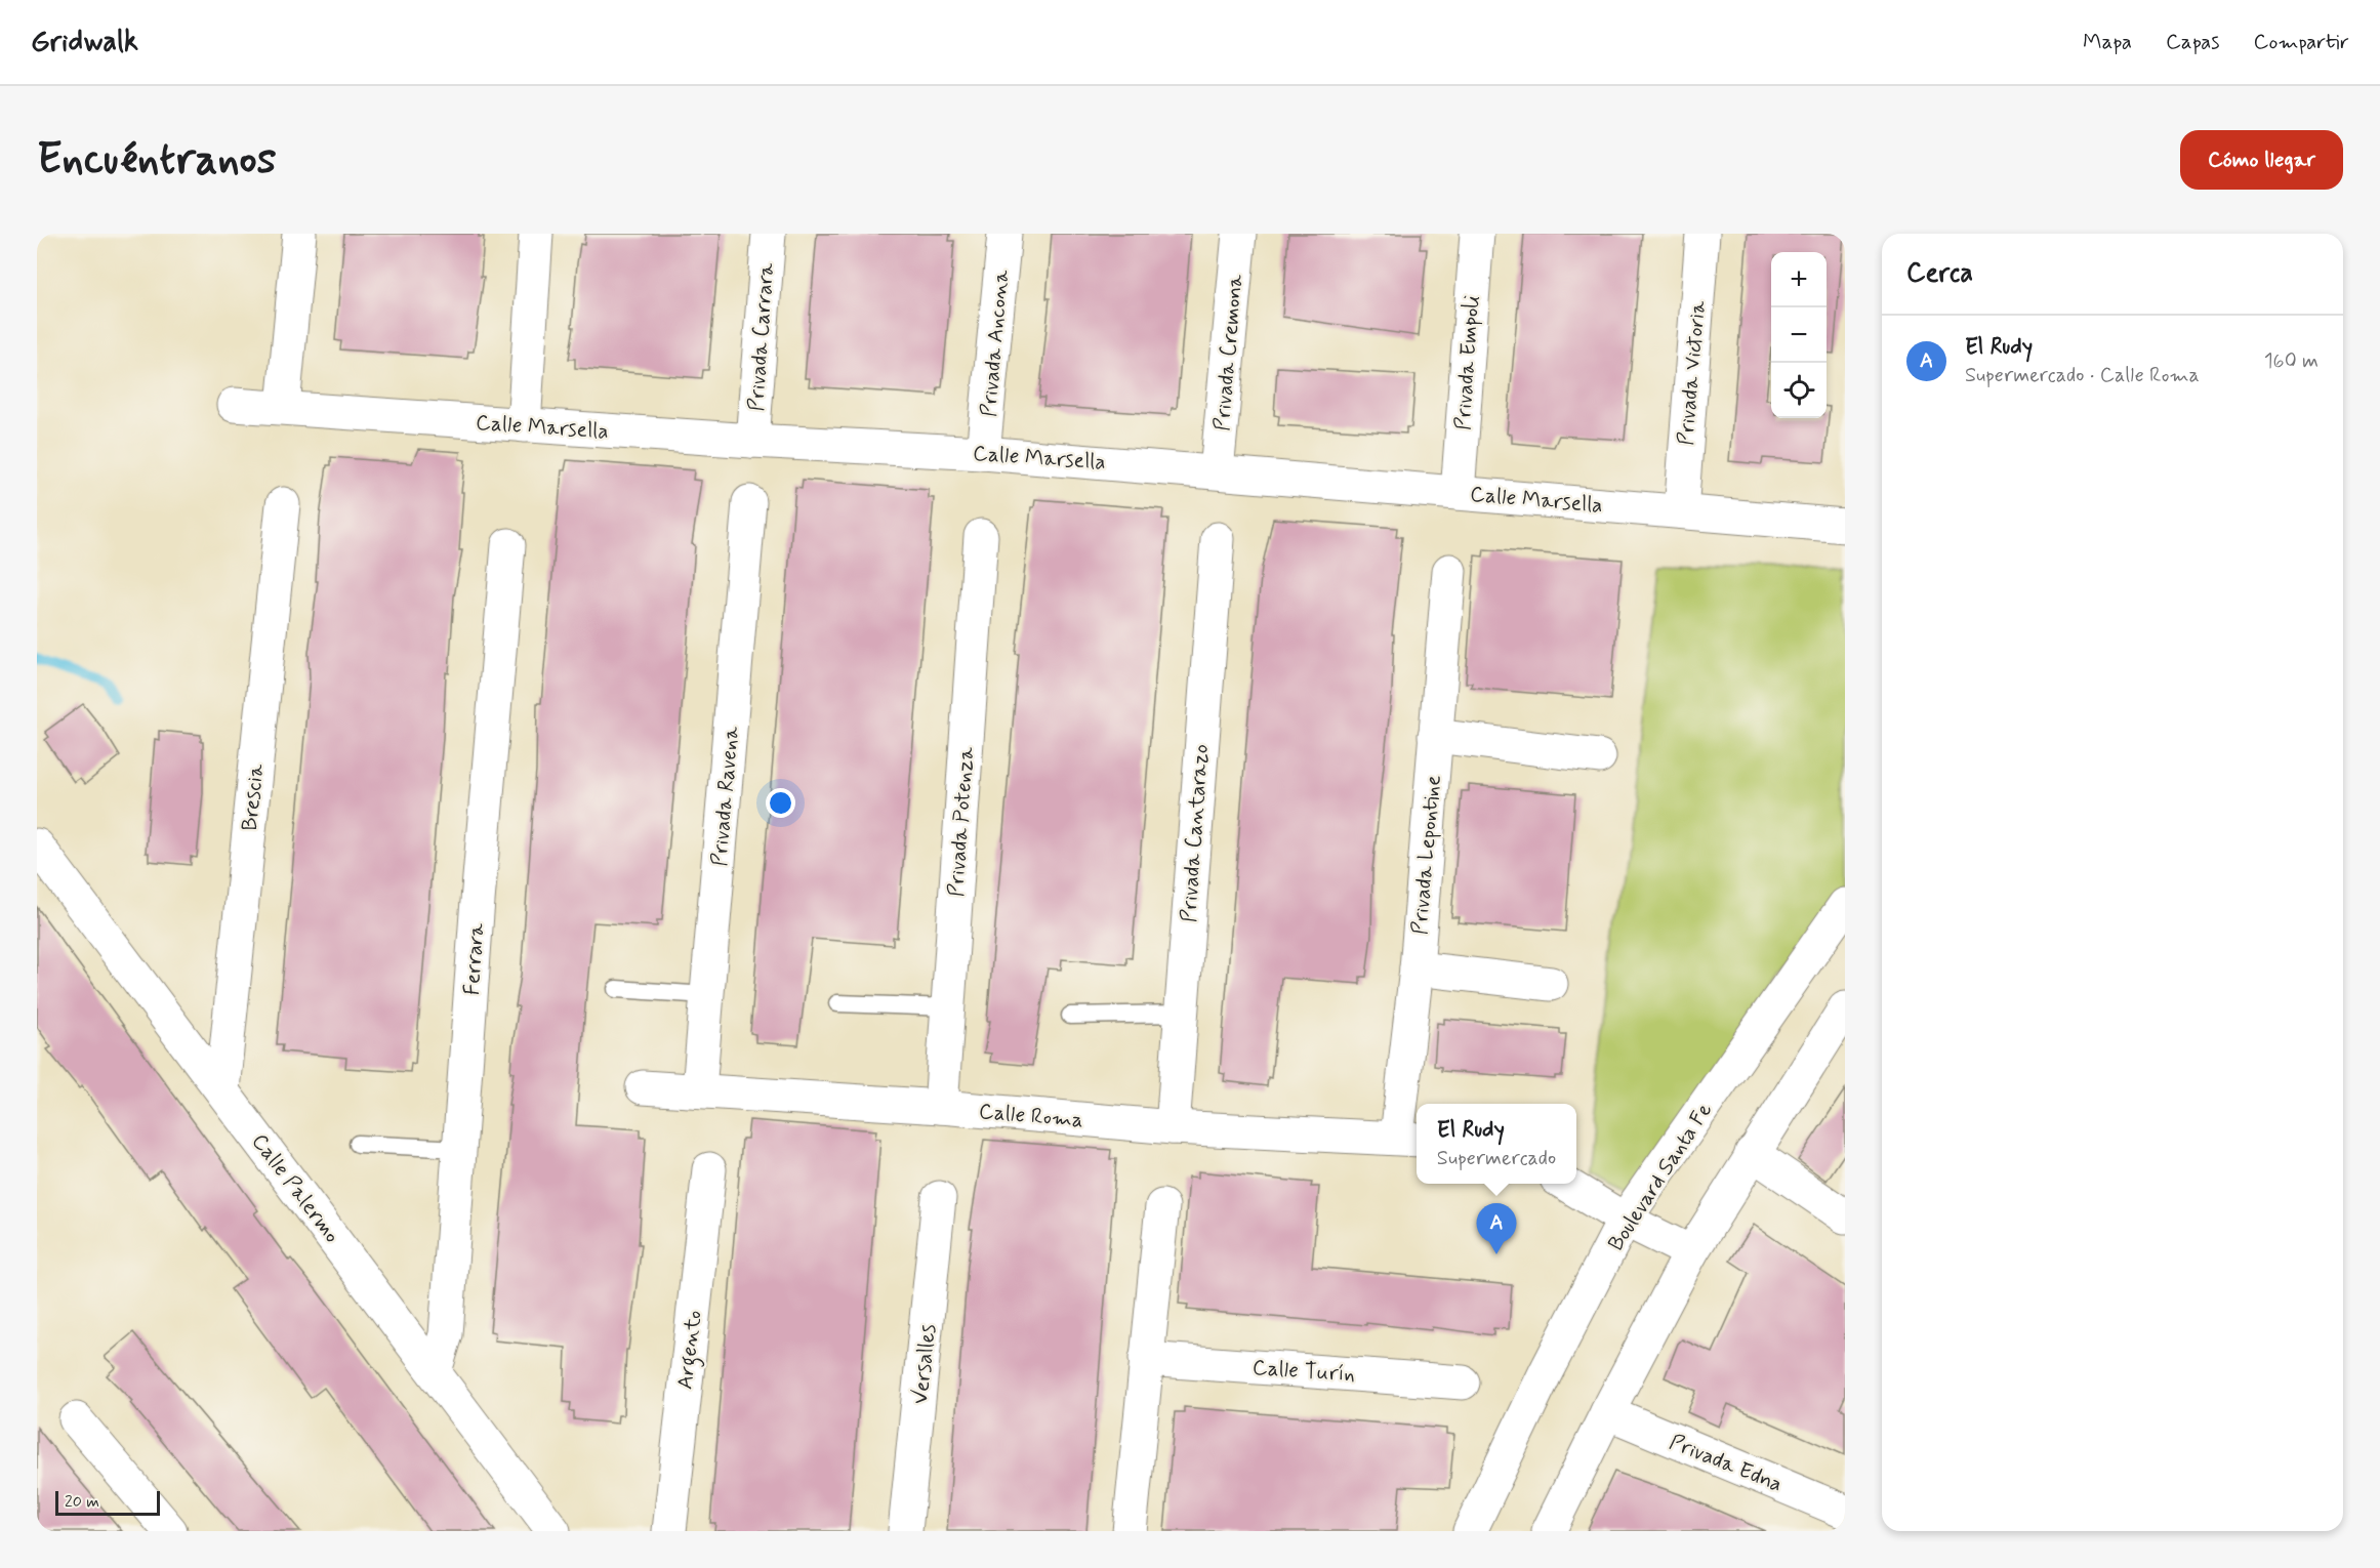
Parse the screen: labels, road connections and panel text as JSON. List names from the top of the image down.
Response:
{
  "streets": {
    "street": [
      "Privada Carrara",
      "Privada Ancona",
      "Privada Cremona",
      "Privada Empoli",
      "Privada Victoria",
      "Calle Marsella",
      "Privada Ravena",
      "Brescia",
      "Privada Potenza",
      "Privada Cantarazo",
      "Privada Lepontine",
      "Ferrara",
      "Calle Roma",
      "Boulevard Santa Fe",
      "Calle Palermo",
      "Argento",
      "Versalles",
      "Calle Turín",
      "Privada Edna"
    ]
  },
  "crossings": [
    ["Privada Carrara", "Calle Marsella"],
    ["Privada Ancona", "Calle Marsella"],
    ["Privada Cremona", "Calle Marsella"],
    ["Privada Empoli", "Calle Marsella"],
    ["Privada Victoria", "Calle Marsella"],
    ["Privada Ravena", "Calle Roma"],
    ["Brescia", "Calle Palermo"],
    ["Privada Potenza", "Calle Roma"],
    ["Privada Cantarazo", "Calle Roma"],
    ["Privada Lepontine", "Calle Roma"],
    ["Ferrara", "Calle Palermo"]
  ],
  "scale_bar": "20 m",
  "page": {
    "header": "Gridwalk",
    "nav": ["Mapa", "Capas", "Compartir"],
    "buttons": "Cómo llegar",
    "title": "Encuéntranos",
    "heading": "Cerca",
    "map_buttons": ["+", "−"],
    "list": [
      {
        "mark": "A",
        "name": "El Rudy",
        "note": "Supermercado · Calle Roma",
        "value": "160 m"
      }
    ],
    "popup": ["El Rudy", "Supermercado"],
    "pins": "A",
    "scale": "20 m"
  }
}
